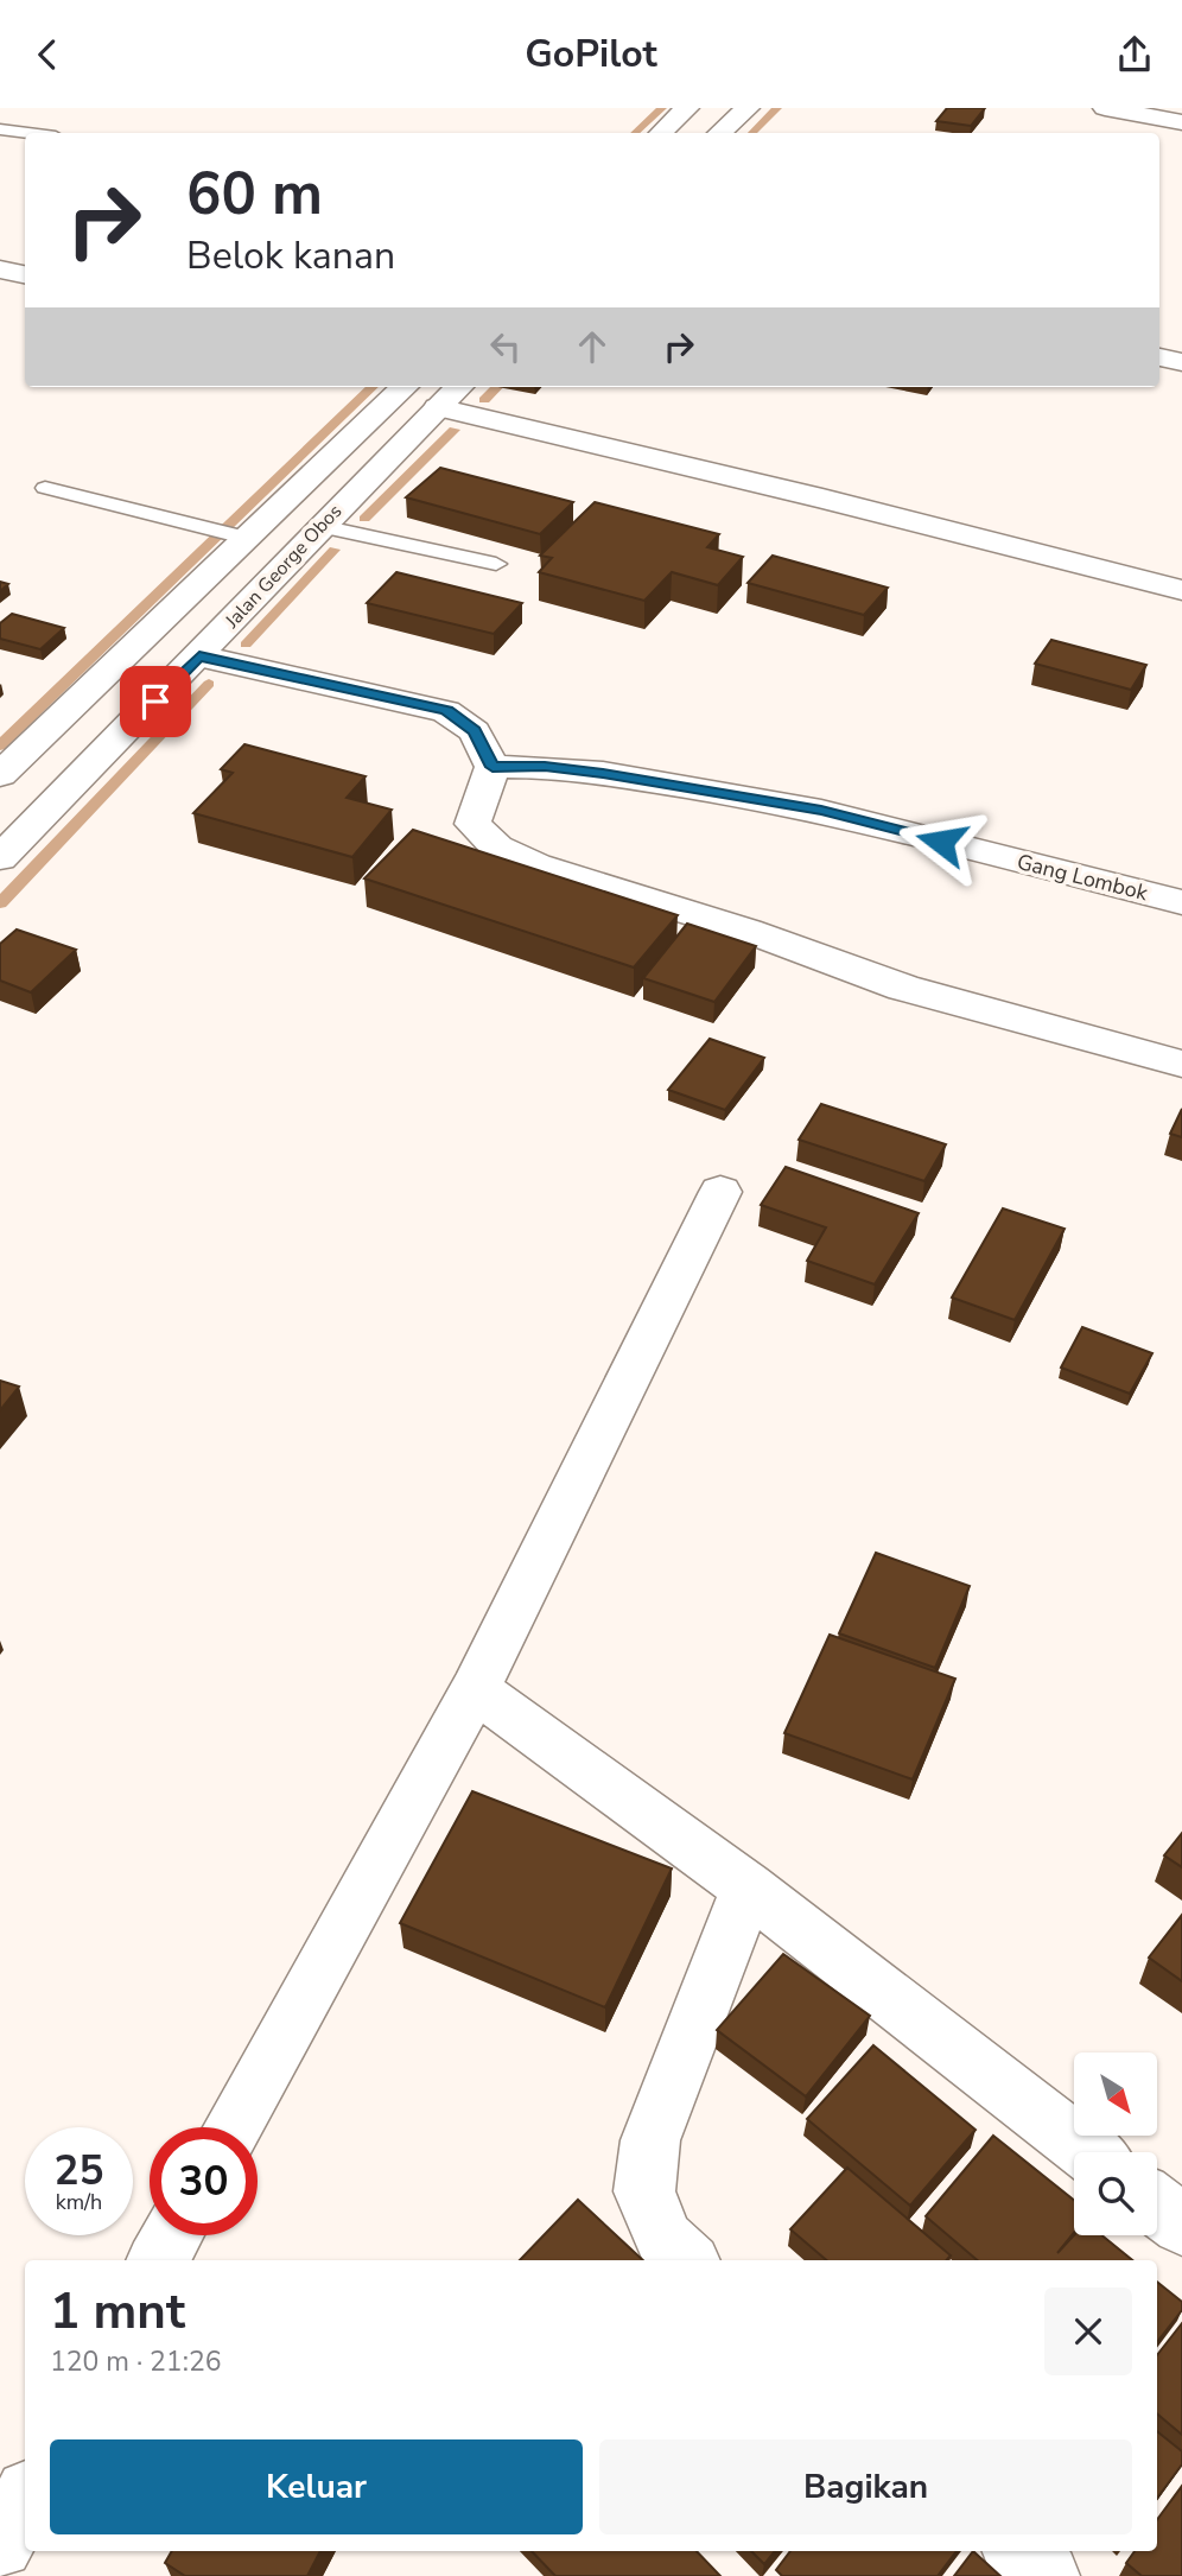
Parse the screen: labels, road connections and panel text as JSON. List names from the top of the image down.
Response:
{
  "streets": {
    "street": ["Jalan George Obos", "Gang Lombok"]
  },
  "north": "bottom right",
  "page": {
    "header": "GoPilot",
    "turn": ["60 m", "Belok kanan"],
    "speed": "25 km/h",
    "limit": "30",
    "heading": ["1 mnt", "120 m · 21:26"],
    "buttons": ["Keluar", "Bagikan"]
  }
}
